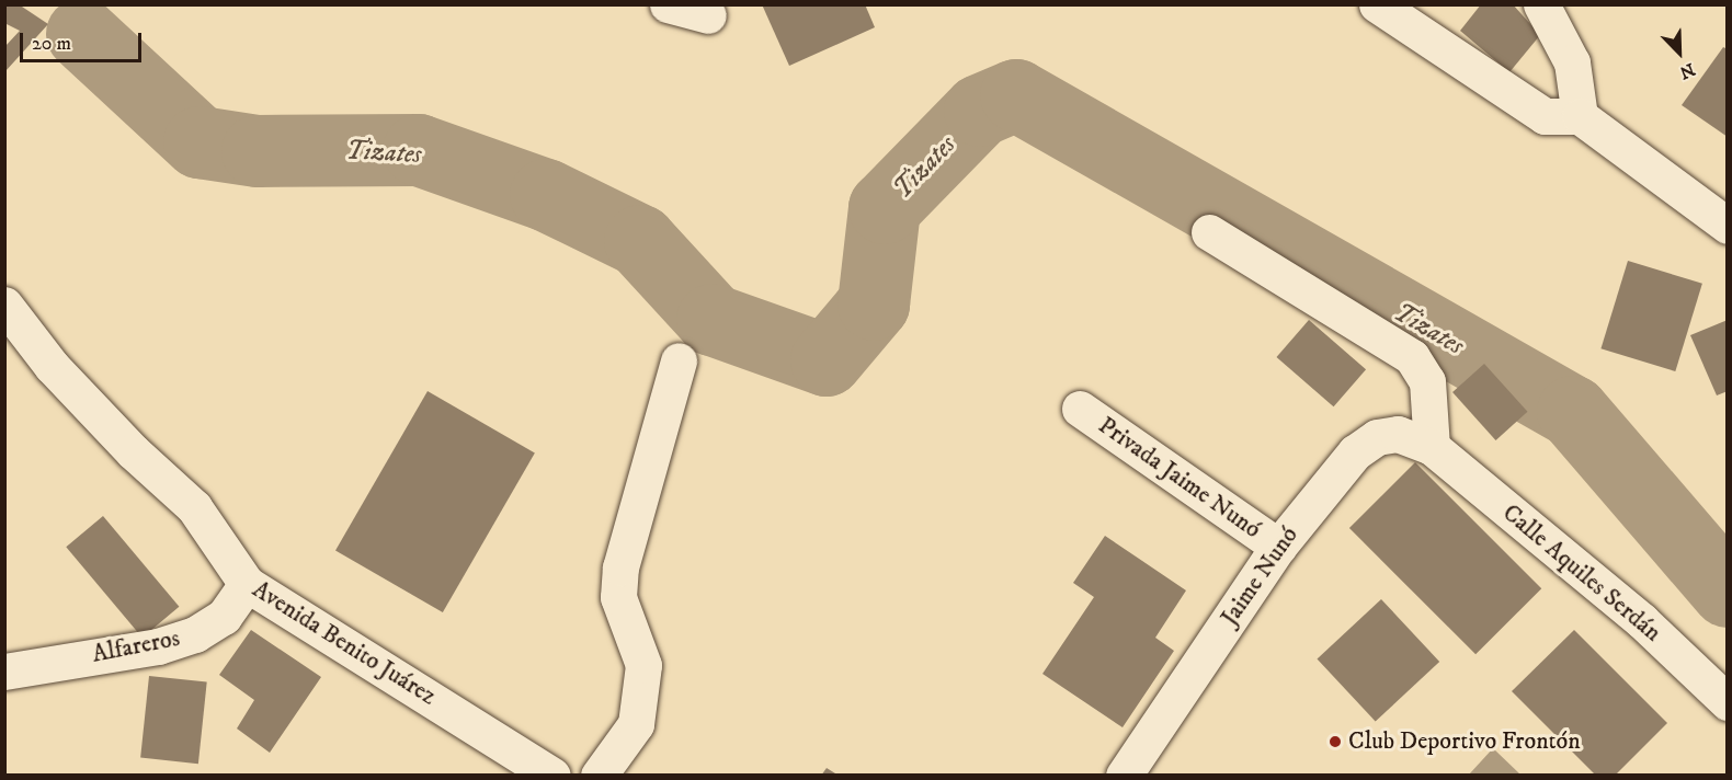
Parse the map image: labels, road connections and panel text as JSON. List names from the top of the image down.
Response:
{
  "streets": {
    "street": [
      "Privada Jaime Nunó",
      "Calle Aquiles Serdán",
      "Jaime Nunó",
      "Avenida Benito Juárez",
      "Alfareros"
    ]
  },
  "crossings": [
    ["Privada Jaime Nunó", "Jaime Nunó"],
    ["Calle Aquiles Serdán", "Jaime Nunó"],
    ["Avenida Benito Juárez", "Alfareros"]
  ],
  "water": ["Tizates"],
  "places": ["Club Deportivo Frontón"],
  "scale_bar": "20 m",
  "north": "bottom right"
}
